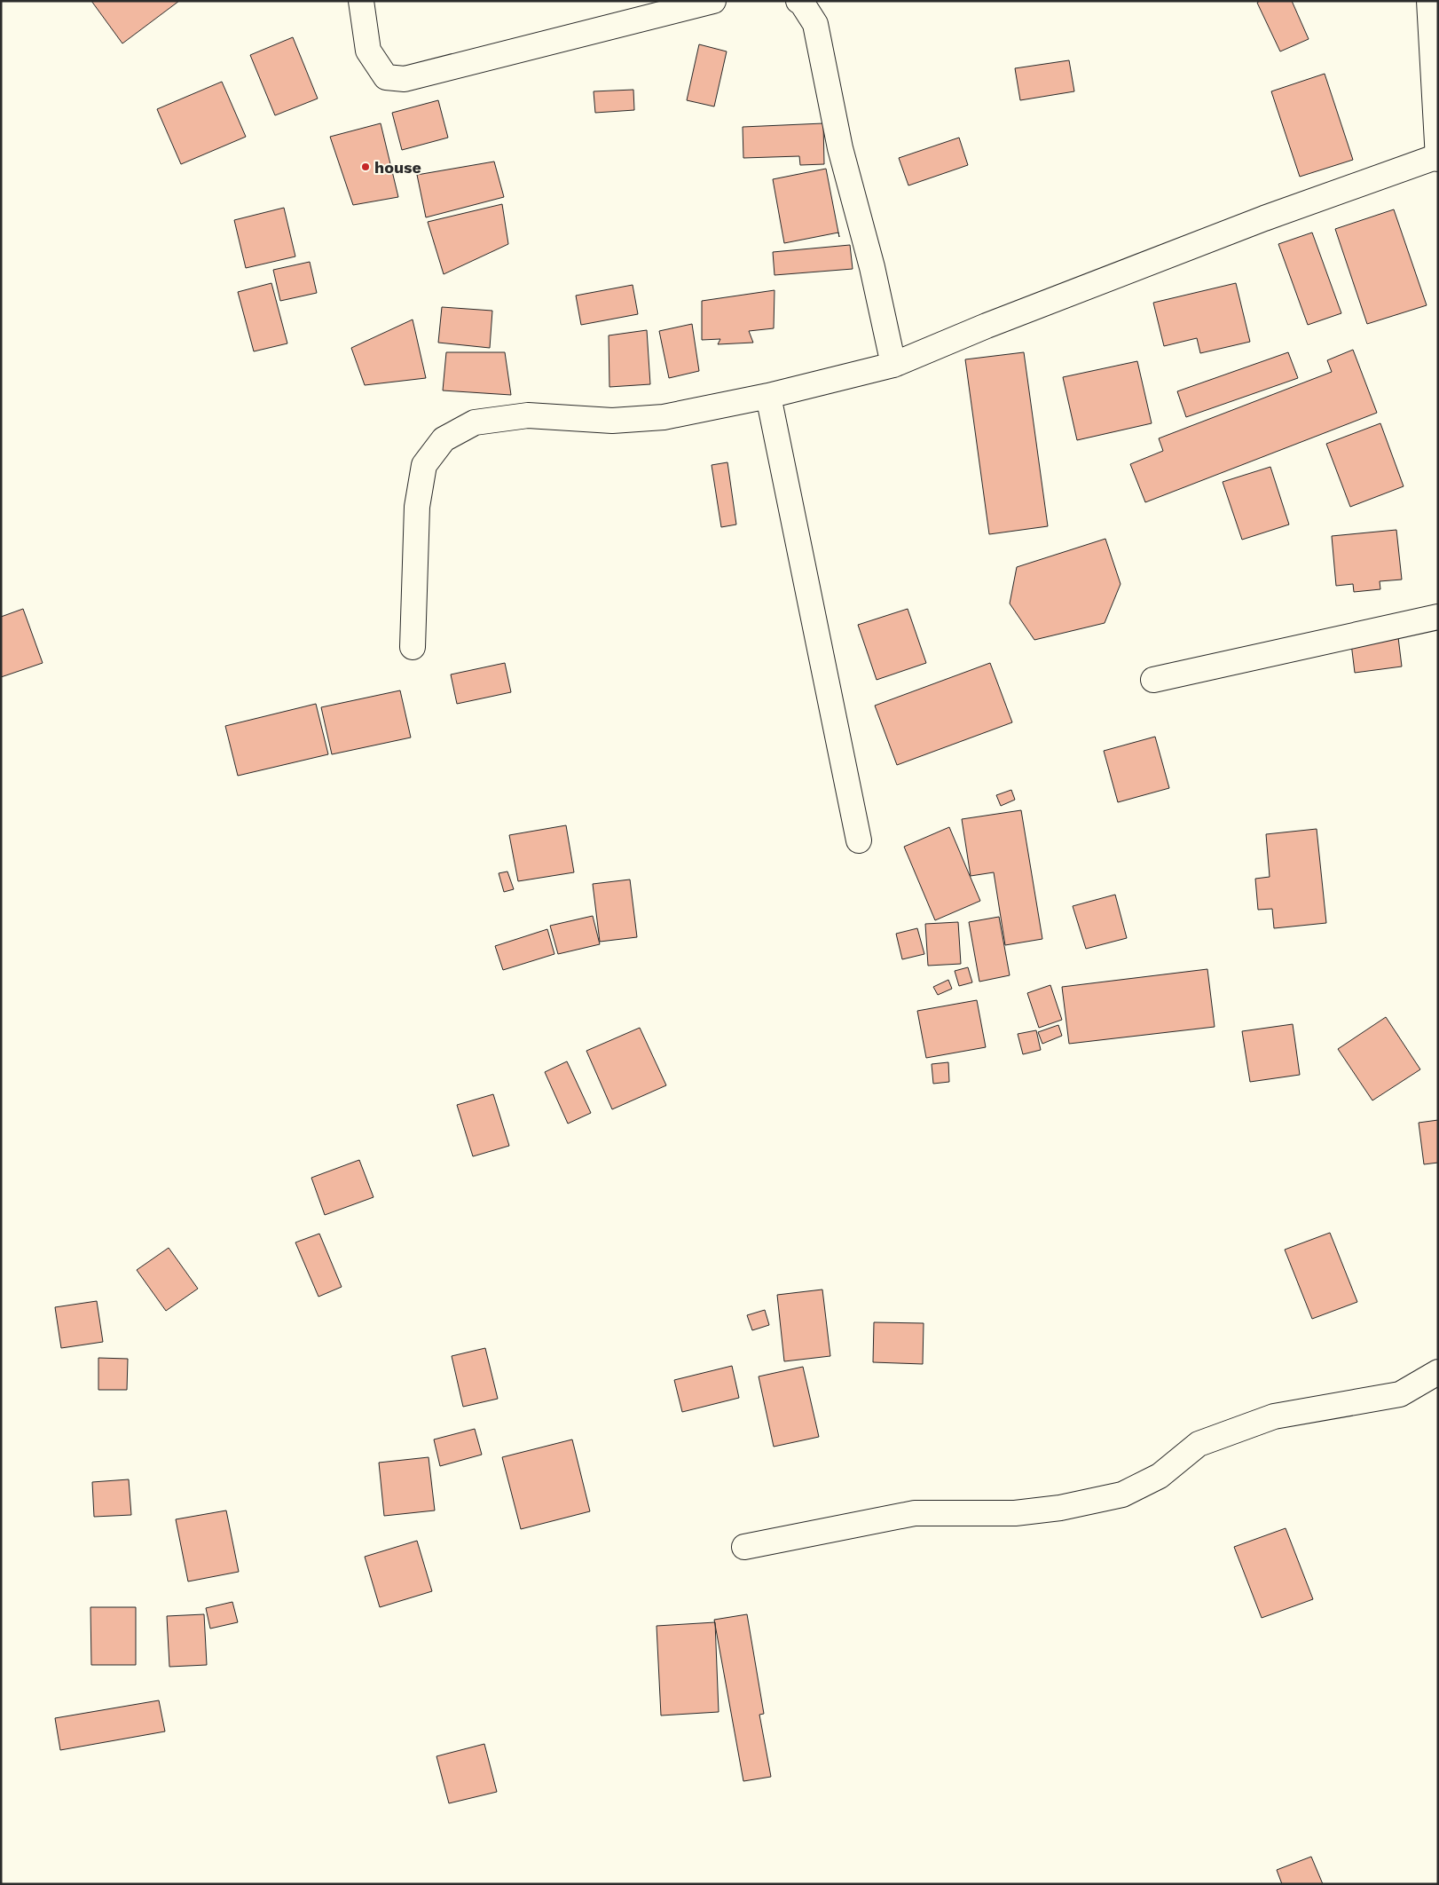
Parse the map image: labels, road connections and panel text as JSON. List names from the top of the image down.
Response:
{
  "places": ["house"]
}
